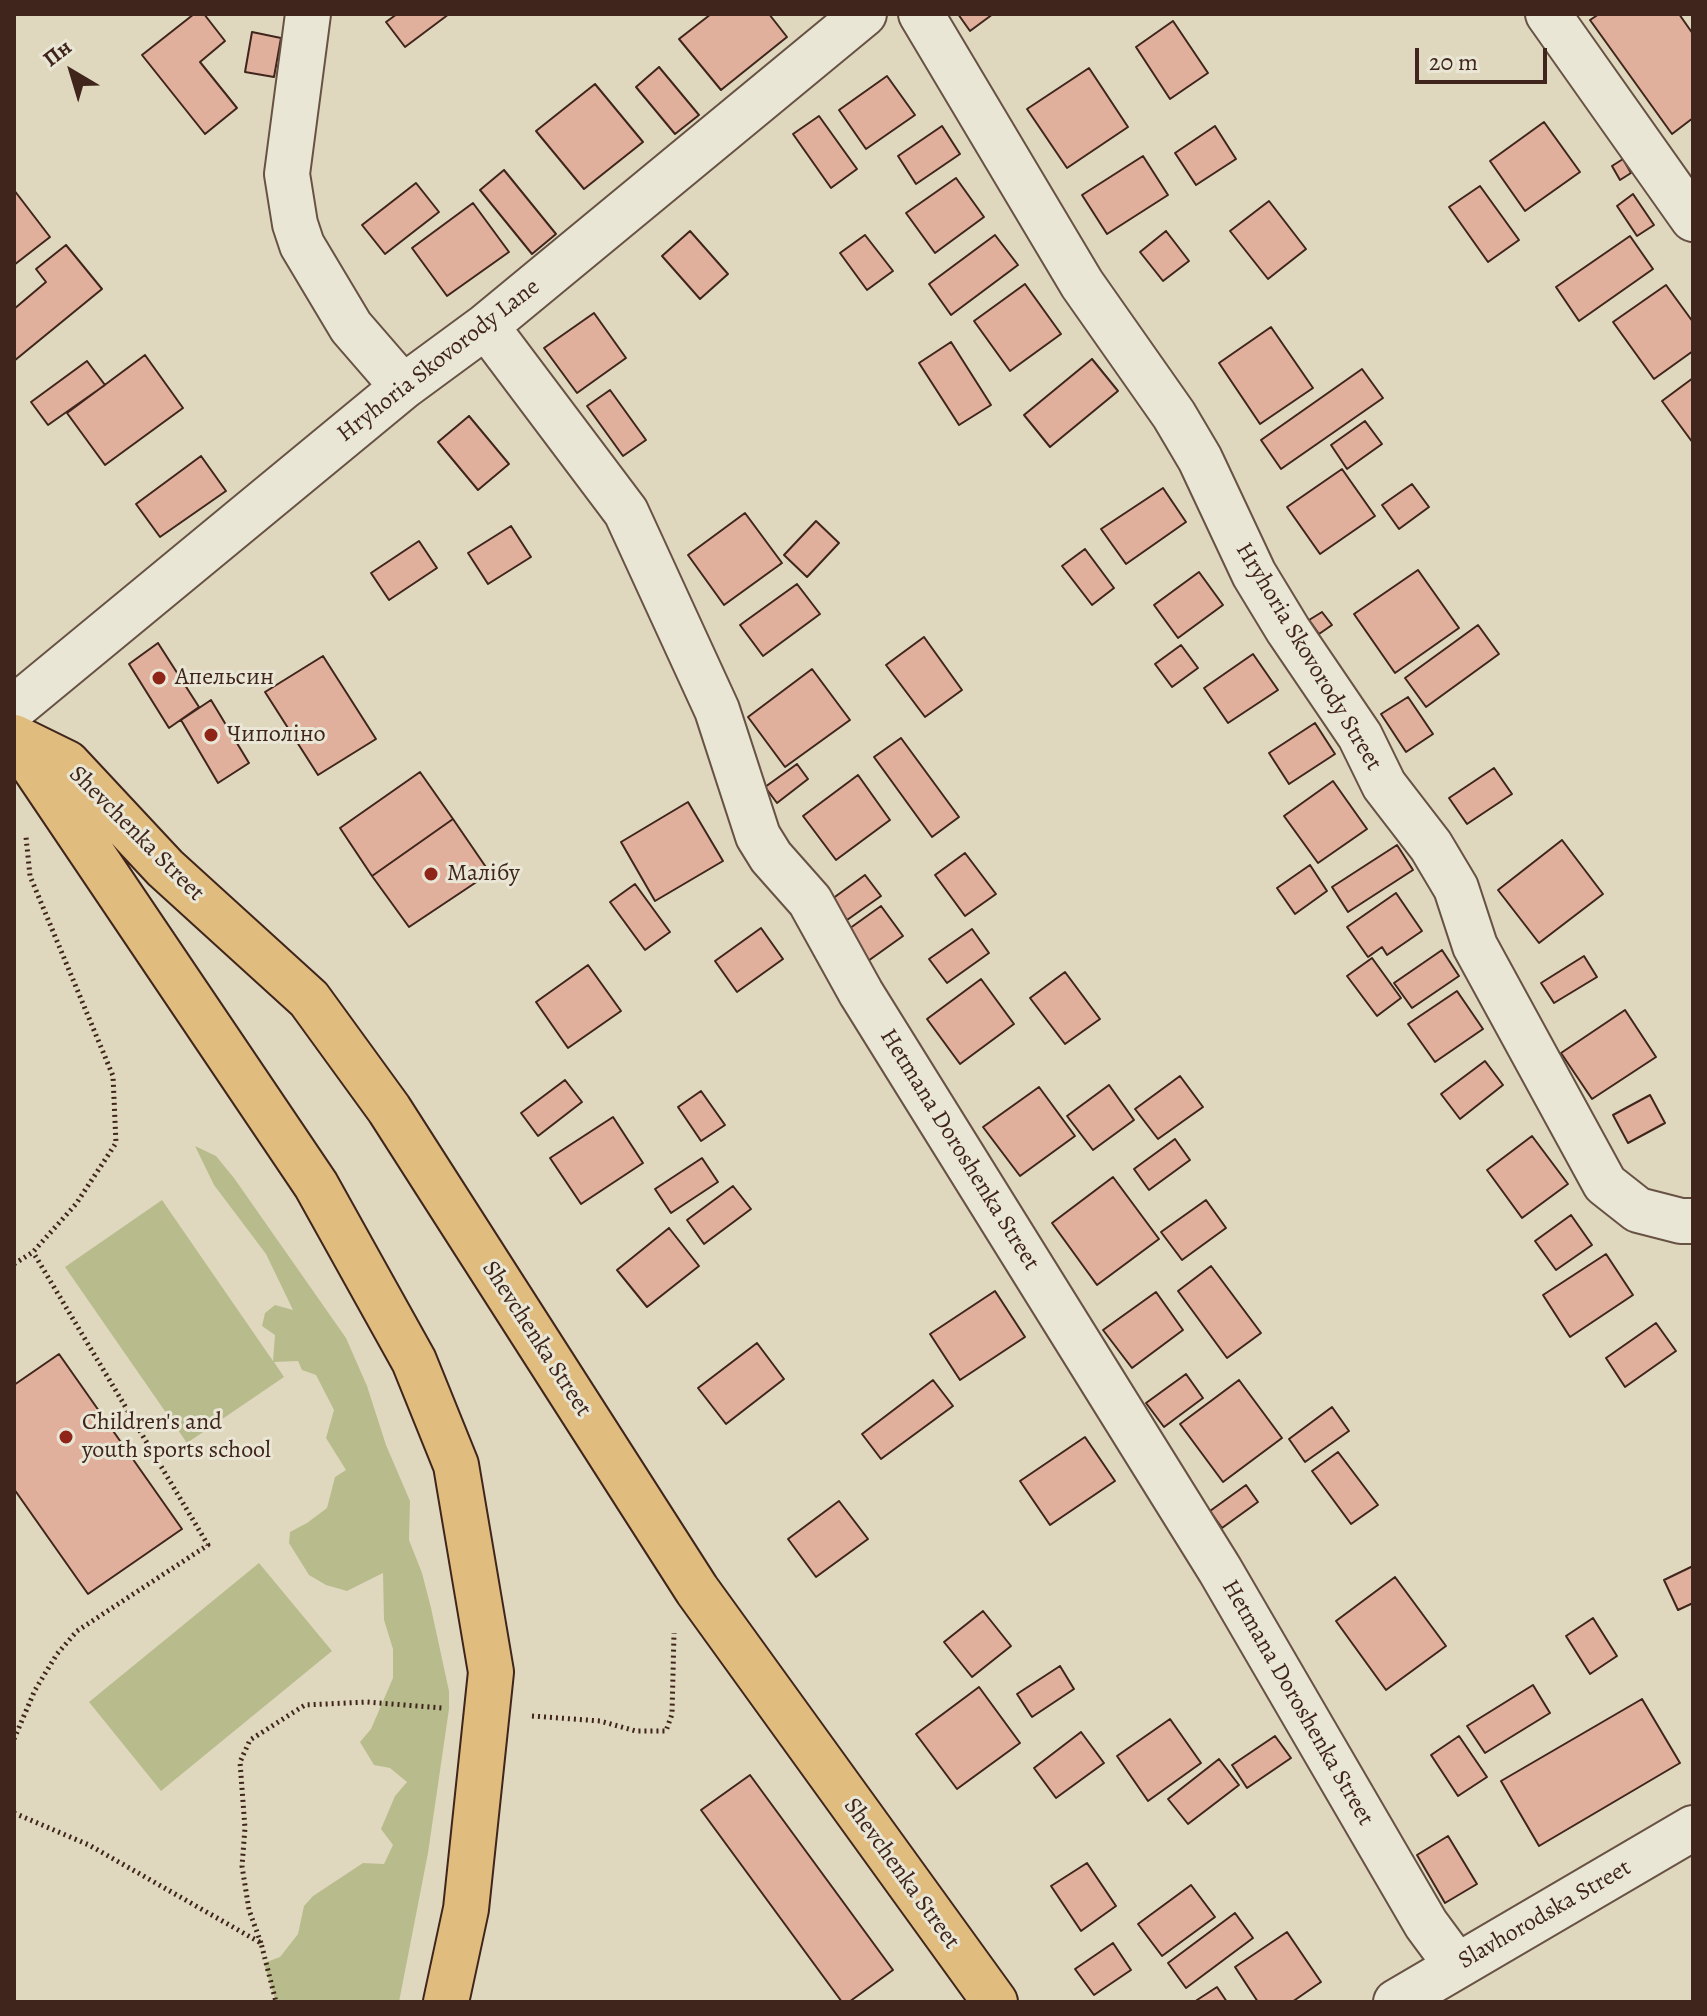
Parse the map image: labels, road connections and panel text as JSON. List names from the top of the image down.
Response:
{
  "streets": {
    "main road": ["Shevchenka Street"],
    "street": [
      "Hryhoria Skovorody Lane",
      "Hryhoria Skovorody Street",
      "Hetmana Doroshenka Street",
      "Slavhorodska Street"
    ]
  },
  "crossings": [
    ["Hryhoria Skovorody Lane", "Hetmana Doroshenka Street"],
    ["Hetmana Doroshenka Street", "Slavhorodska Street"]
  ],
  "places": [
    "Апельсин",
    "Чиполіно",
    "Малібу",
    "Children's and youth sports school"
  ],
  "scale_bar": "20 m",
  "north": "top left"
}
